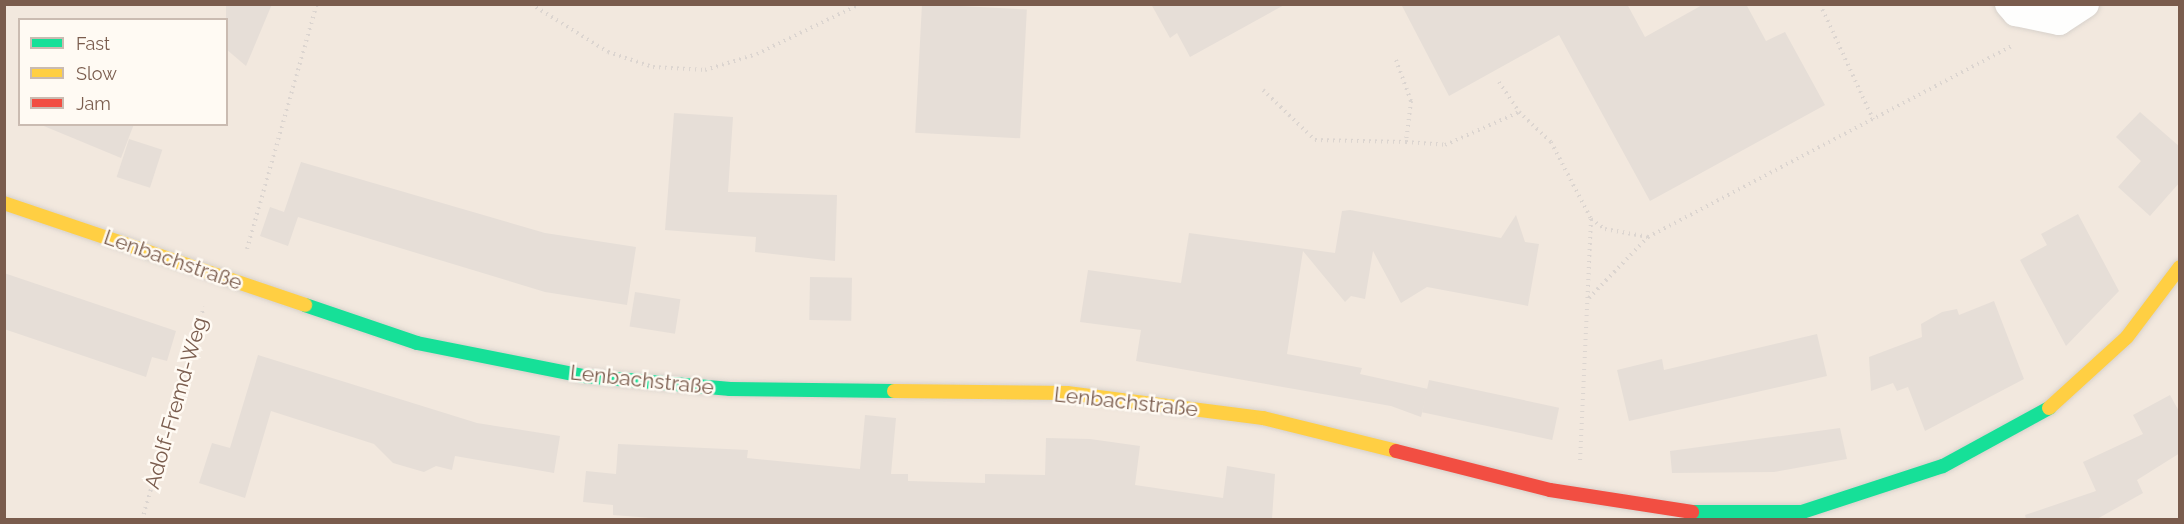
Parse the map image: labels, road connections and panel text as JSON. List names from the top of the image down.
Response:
{
  "streets": {
    "street": ["Lenbachstraße"],
    "path": ["Adolf-Fremd-Weg"]
  },
  "crossings": [
    ["Lenbachstraße", "Adolf-Fremd-Weg"]
  ],
  "legend": ["Fast", "Slow", "Jam"]
}
